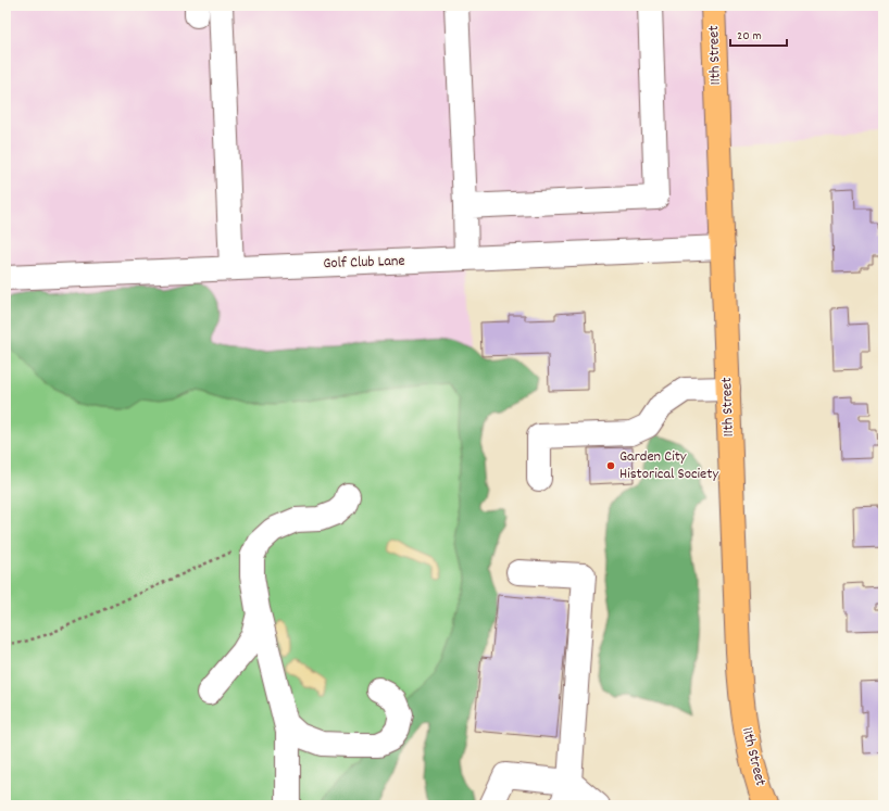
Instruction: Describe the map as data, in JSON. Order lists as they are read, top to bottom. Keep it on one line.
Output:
{"streets":{"main road":["11th Street"],"street":["Golf Club Lane"]},"crossings":[["11th Street","Golf Club Lane"]],"places":["Garden City Historical Society"],"scale_bar":"20 m"}
